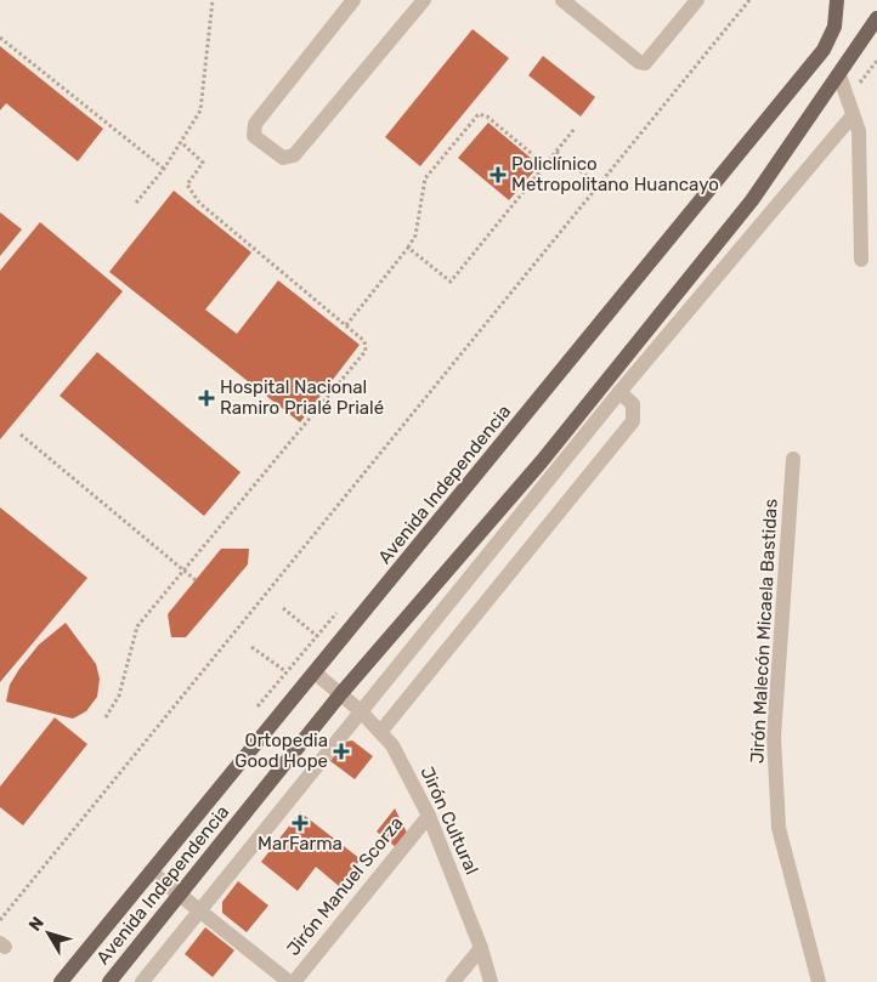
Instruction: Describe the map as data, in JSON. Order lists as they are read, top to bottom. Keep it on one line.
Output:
{"streets":{"main road":["Avenida Independencia"],"street":["Jirón Malecón Micaela Bastidas","Jirón Cultural","Jirón Manuel Scorza"]},"crossings":[["Avenida Independencia","Jirón Cultural"],["Jirón Cultural","Jirón Manuel Scorza"]],"places":{"health":["Policlínico Metropolitano Huancayo","Hospital Nacional Ramiro Prialé Prialé","Ortopedia Good Hope","MarFarma"]},"north":"top left"}
